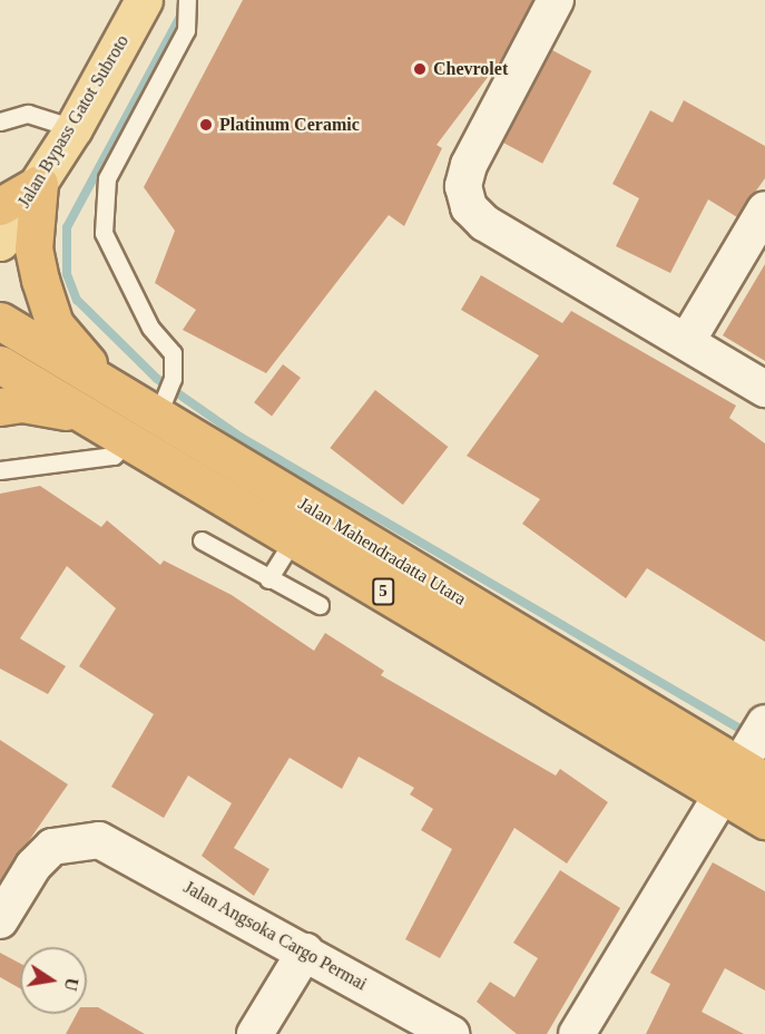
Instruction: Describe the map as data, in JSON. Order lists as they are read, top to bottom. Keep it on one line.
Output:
{"streets":{"highway":["Jalan Mahendradatta Utara","5"],"main road":["Jalan Bypass Gatot Subroto"],"street":["Jalan Angsoka Cargo Permai"]},"places":["Chevrolet","Platinum Ceramic"],"north":"right"}
